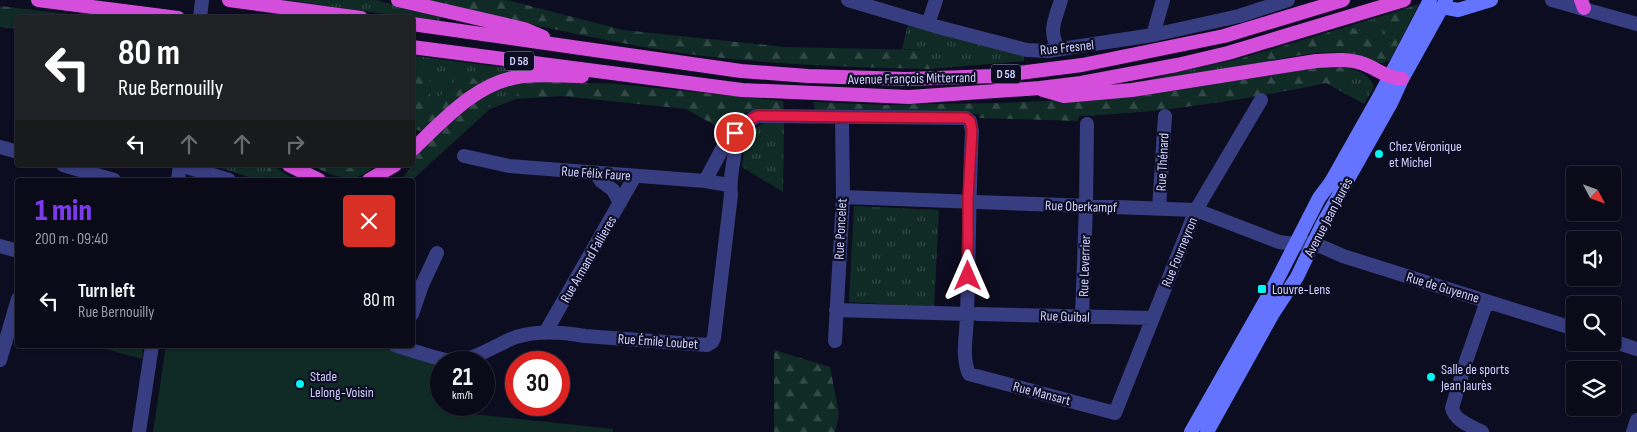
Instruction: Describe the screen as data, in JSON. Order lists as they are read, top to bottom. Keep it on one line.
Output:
{"streets":{"highway":["D 58","Avenue François Mitterrand"],"main road":["Avenue Jean Jaurès"],"street":["Rue Fresnel","Rue Thénard","Rue Félix Faure","Rue Oberkampf","Rue Poncelet","Rue Fourneyron","Rue Armand Fallieres","Rue Leverrier","Rue de Guyenne","Rue Guibal","Rue Émile Loubet","Rue Mansart"]},"crossings":[["Rue Thénard","Rue Oberkampf"],["Rue Félix Faure","Rue Armand Fallieres"],["Rue Félix Faure","Rue Émile Loubet"],["Rue Oberkampf","Avenue Jean Jaurès"],["Rue Oberkampf","Rue Poncelet"],["Rue Oberkampf","Rue Fourneyron"],["Rue Oberkampf","Rue Leverrier"],["Rue Oberkampf","Rue de Guyenne"],["Avenue Jean Jaurès","Rue de Guyenne"],["Rue Poncelet","Rue Guibal"],["Rue Fourneyron","Rue Guibal"],["Rue Fourneyron","Rue Mansart"],["Rue Armand Fallieres","Rue Émile Loubet"],["Rue Leverrier","Rue Guibal"],["Rue Guibal","Rue Mansart"]],"places":{"other":["Chez Véronique et Michel","Salle de sports Jean Jaurès","Stade Lelong-Voisin"],"transit":["Louvre-Lens"]},"north":"bottom right","page":{"turn":["80 m","Rue Bernouilly"],"heading":["1 min","200 m · 09:40"],"list":[{"name":"Turn left","note":"Rue Bernouilly","value":"80 m"}],"speed":"21 km/h","limit":"30"}}
